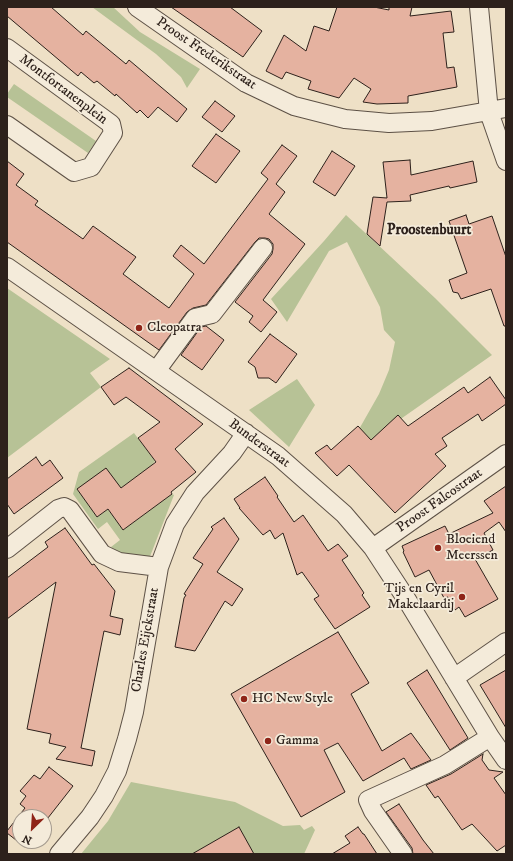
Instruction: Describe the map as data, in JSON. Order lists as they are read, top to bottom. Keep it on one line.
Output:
{"streets":{"street":["Proost Frederikstraat","Montfortanenplein","Bunderstraat","Proost Falcostraat","Charles Eijckstraat"]},"crossings":[["Bunderstraat","Proost Falcostraat"],["Bunderstraat","Charles Eijckstraat"]],"districts":["Proostenbuurt"],"places":["Cleopatra","Bloeiend Meerssen","Tijs en Cyril Makelaardij","HC New Style","Gamma"],"north":"bottom left"}
